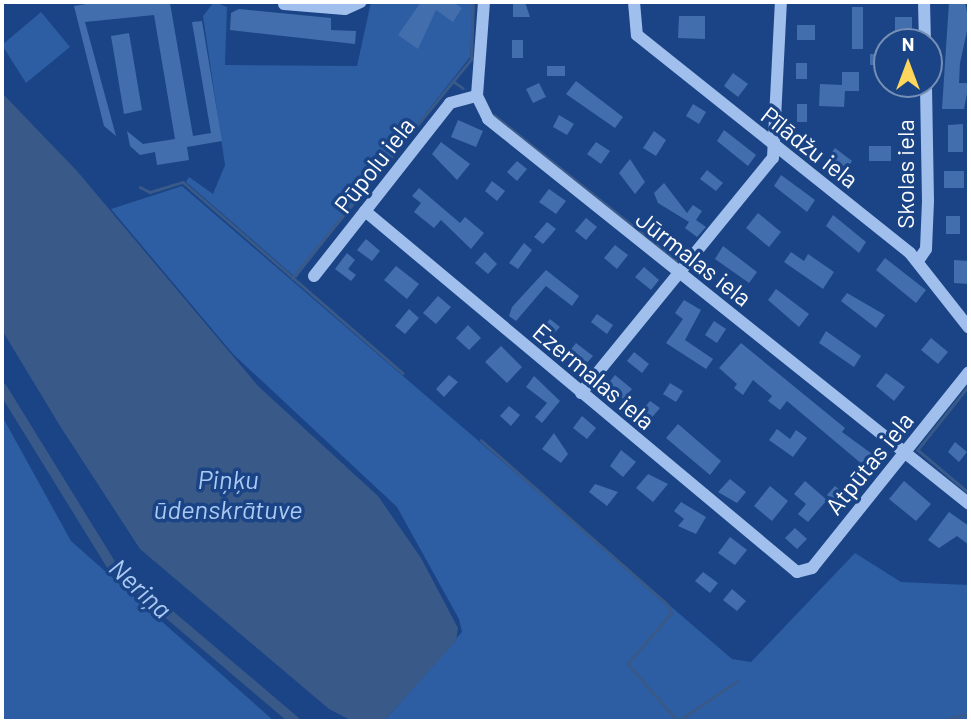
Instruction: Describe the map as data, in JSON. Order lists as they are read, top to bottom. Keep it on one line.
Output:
{"streets":{"street":["Pīlādžu iela","Pūpolu iela","Skolas iela","Jūrmalas iela","Ezermalas iela","Atpūtas iela"]},"crossings":[["Pīlādžu iela","Skolas iela"],["Pūpolu iela","Jūrmalas iela"],["Pūpolu iela","Ezermalas iela"],["Jūrmalas iela","Atpūtas iela"],["Ezermalas iela","Atpūtas iela"]],"water":["Piņķu ūdenskrātuve","Neriņa"],"north":"top"}
